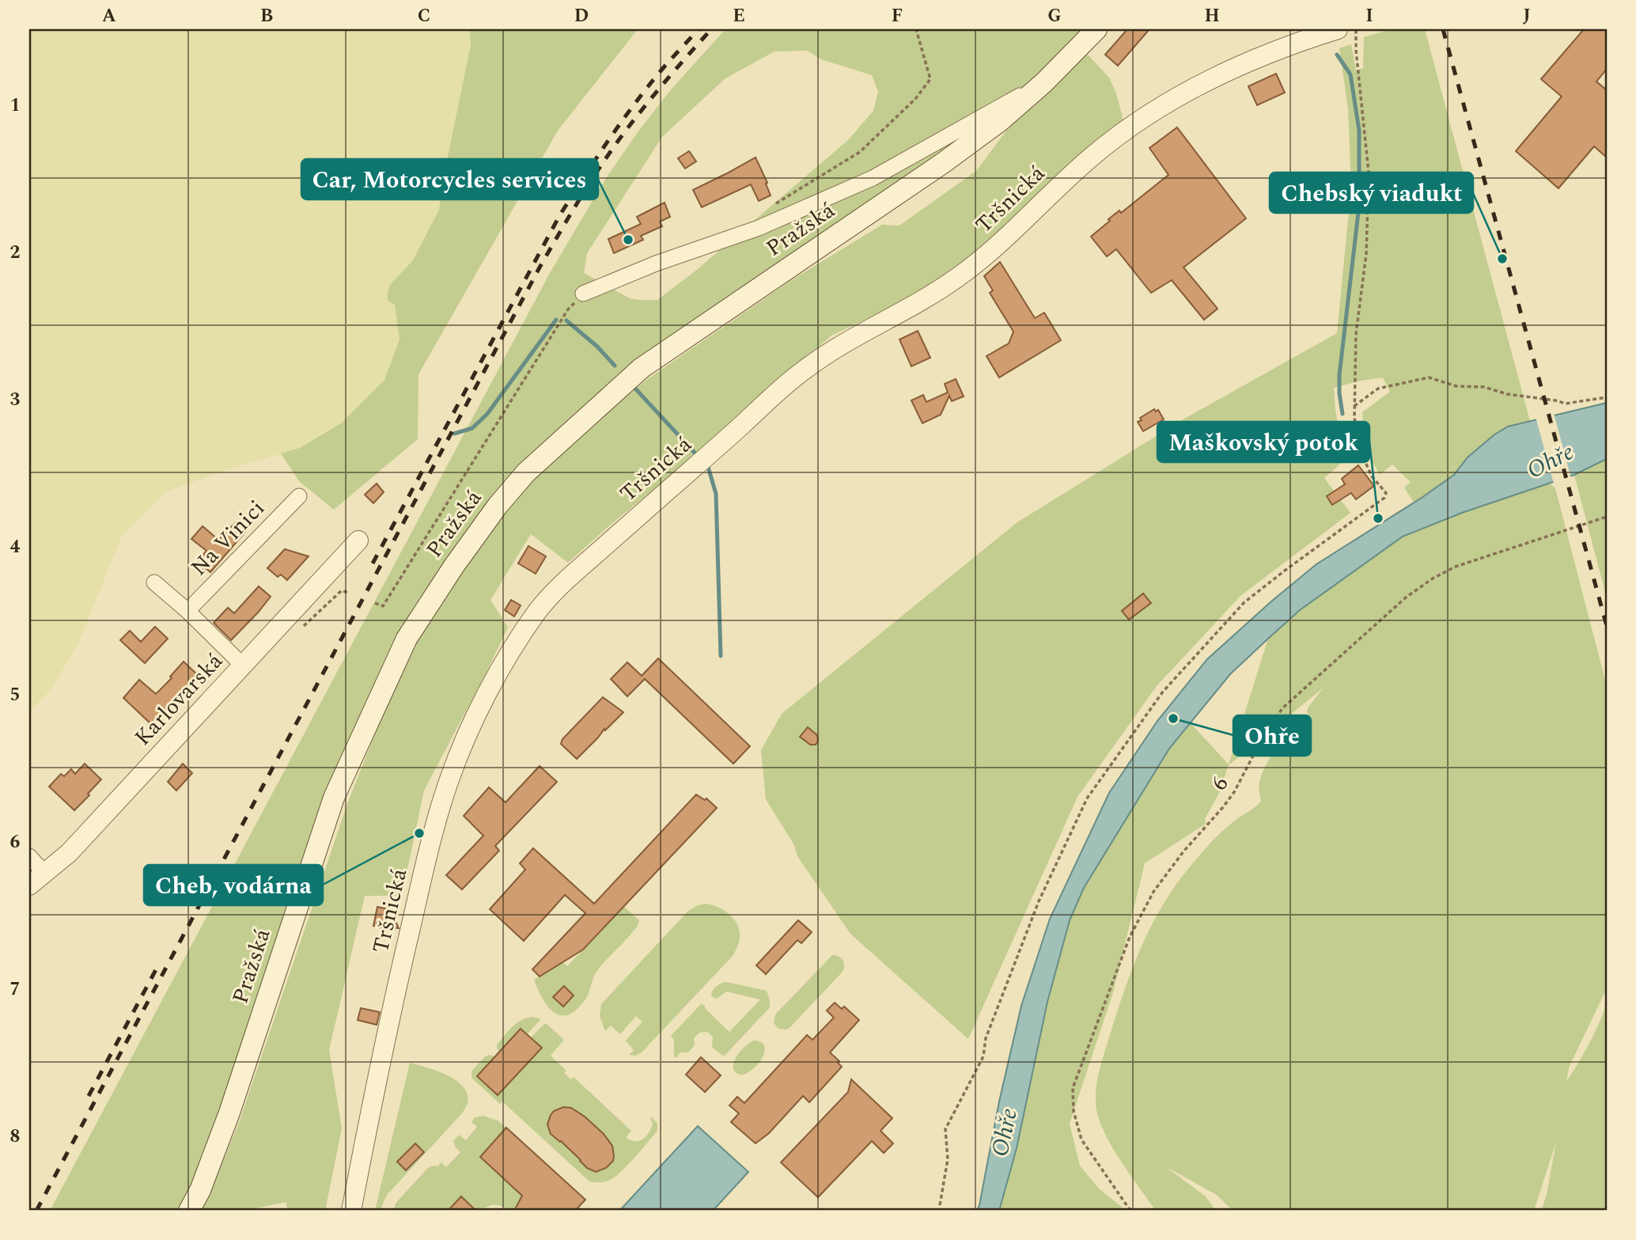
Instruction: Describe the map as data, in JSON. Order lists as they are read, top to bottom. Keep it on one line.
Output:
{"streets":{"main road":["Pražská"],"street":["Tršnická","Na Vinici","Karlovarská"],"path":["6"]},"water":["Ohře"],"places":["Car, Motorcycles services","Chebský viadukt","Maškovský potok","Ohře","Cheb, vodárna"],"grid":{"columns":["A","B","C","D","E","F","G","H","I","J"],"rows":["1","2","3","4","5","6","7","8"]}}
